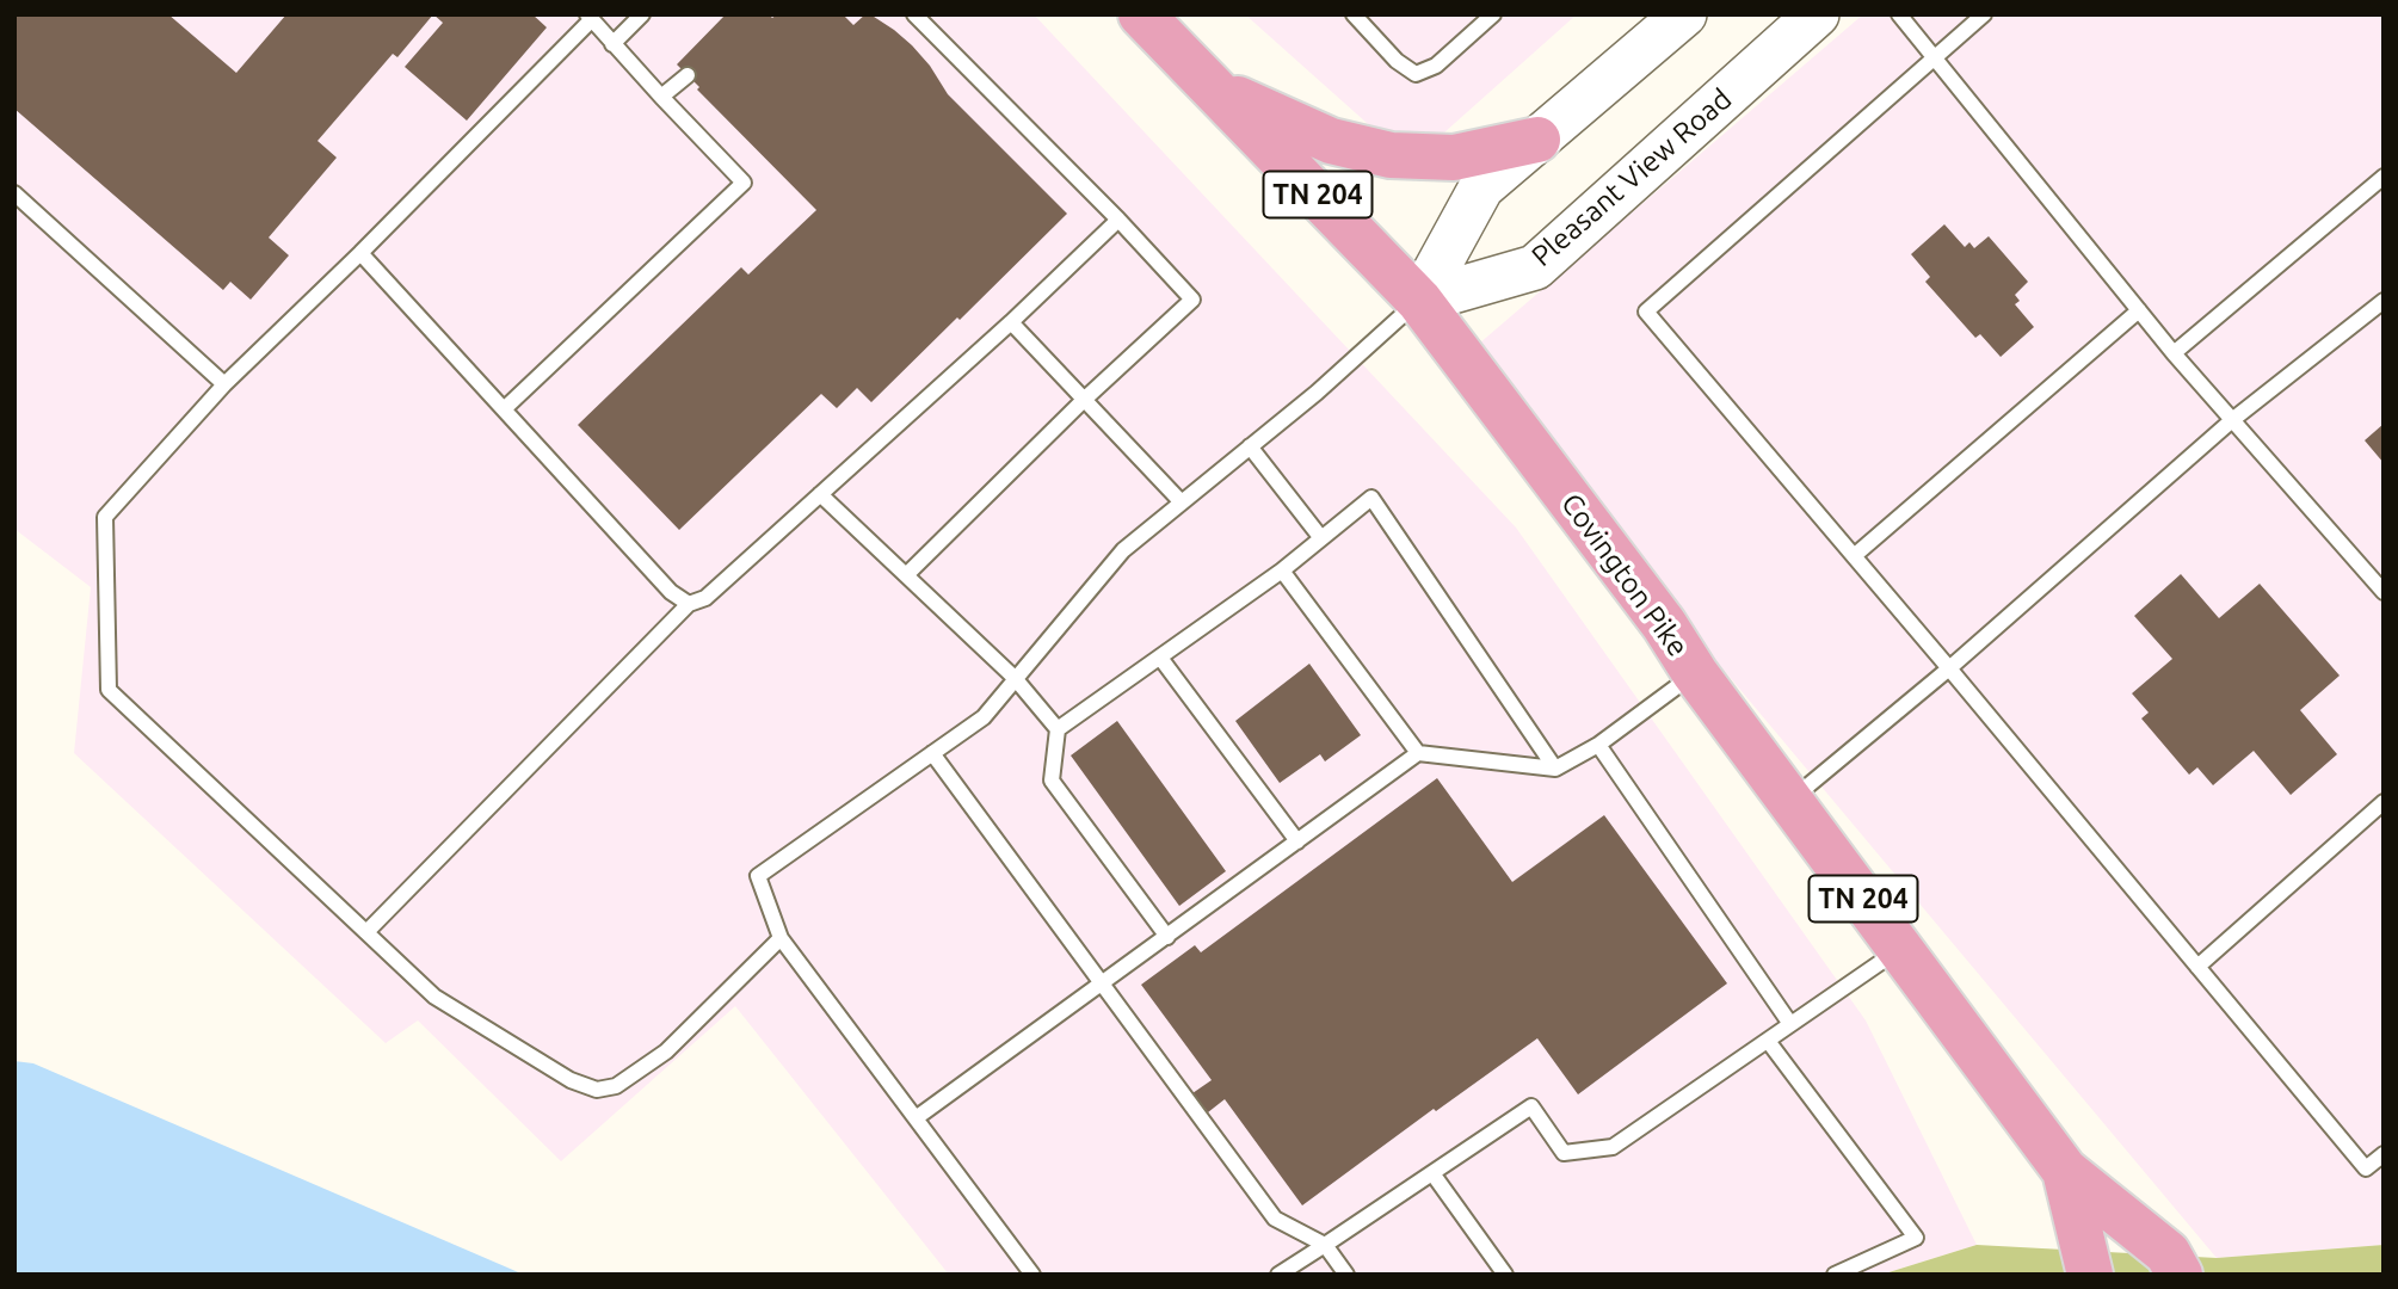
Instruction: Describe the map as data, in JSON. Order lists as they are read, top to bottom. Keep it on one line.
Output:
{"streets":{"main road":["Pleasant View Road","TN 204","Covington Pike"]},"crossings":[["Pleasant View Road","Covington Pike"]]}
